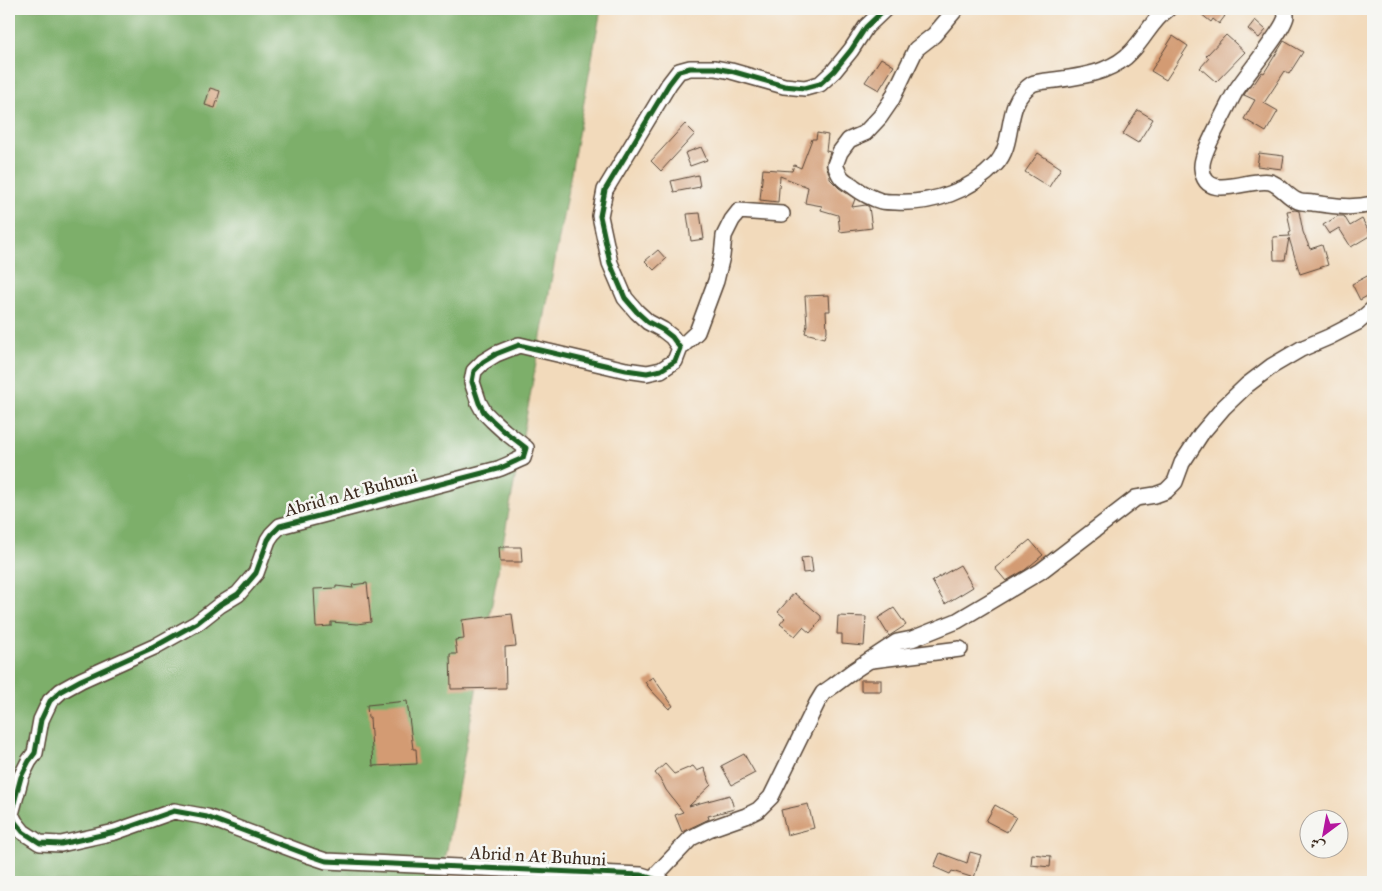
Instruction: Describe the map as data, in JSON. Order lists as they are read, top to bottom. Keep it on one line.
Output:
{"streets":{"street":["Abrid n At Buhuni"]},"north":"bottom left"}
